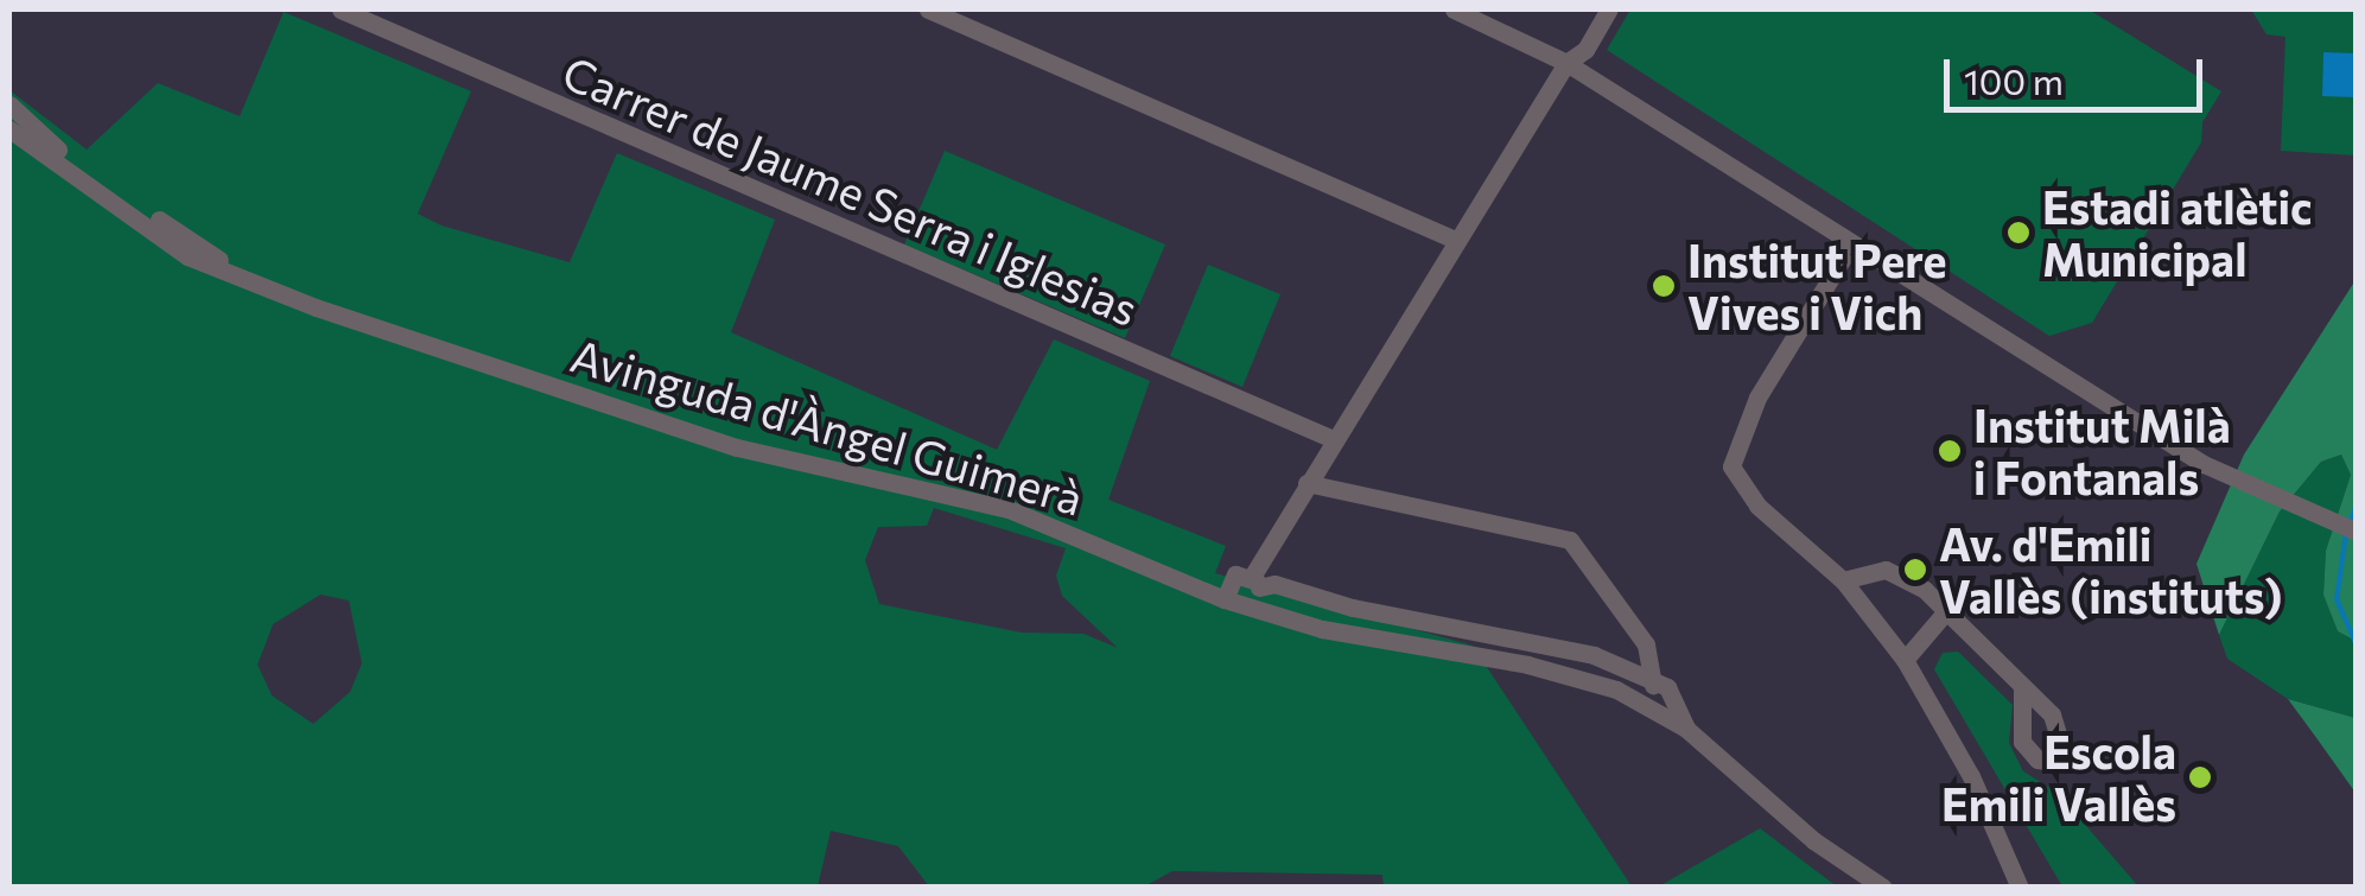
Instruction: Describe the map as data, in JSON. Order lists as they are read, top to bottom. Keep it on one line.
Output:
{"streets":{"street":["Carrer de Jaume Serra i Iglesias","Avinguda d'Àngel Guimerà"]},"places":["Estadi atlètic Municipal","Institut Pere Vives i Vich","Institut Milà i Fontanals","Av. d'Emili Vallès (instituts)","Escola Emili Vallès"],"scale_bar":"100 m"}
